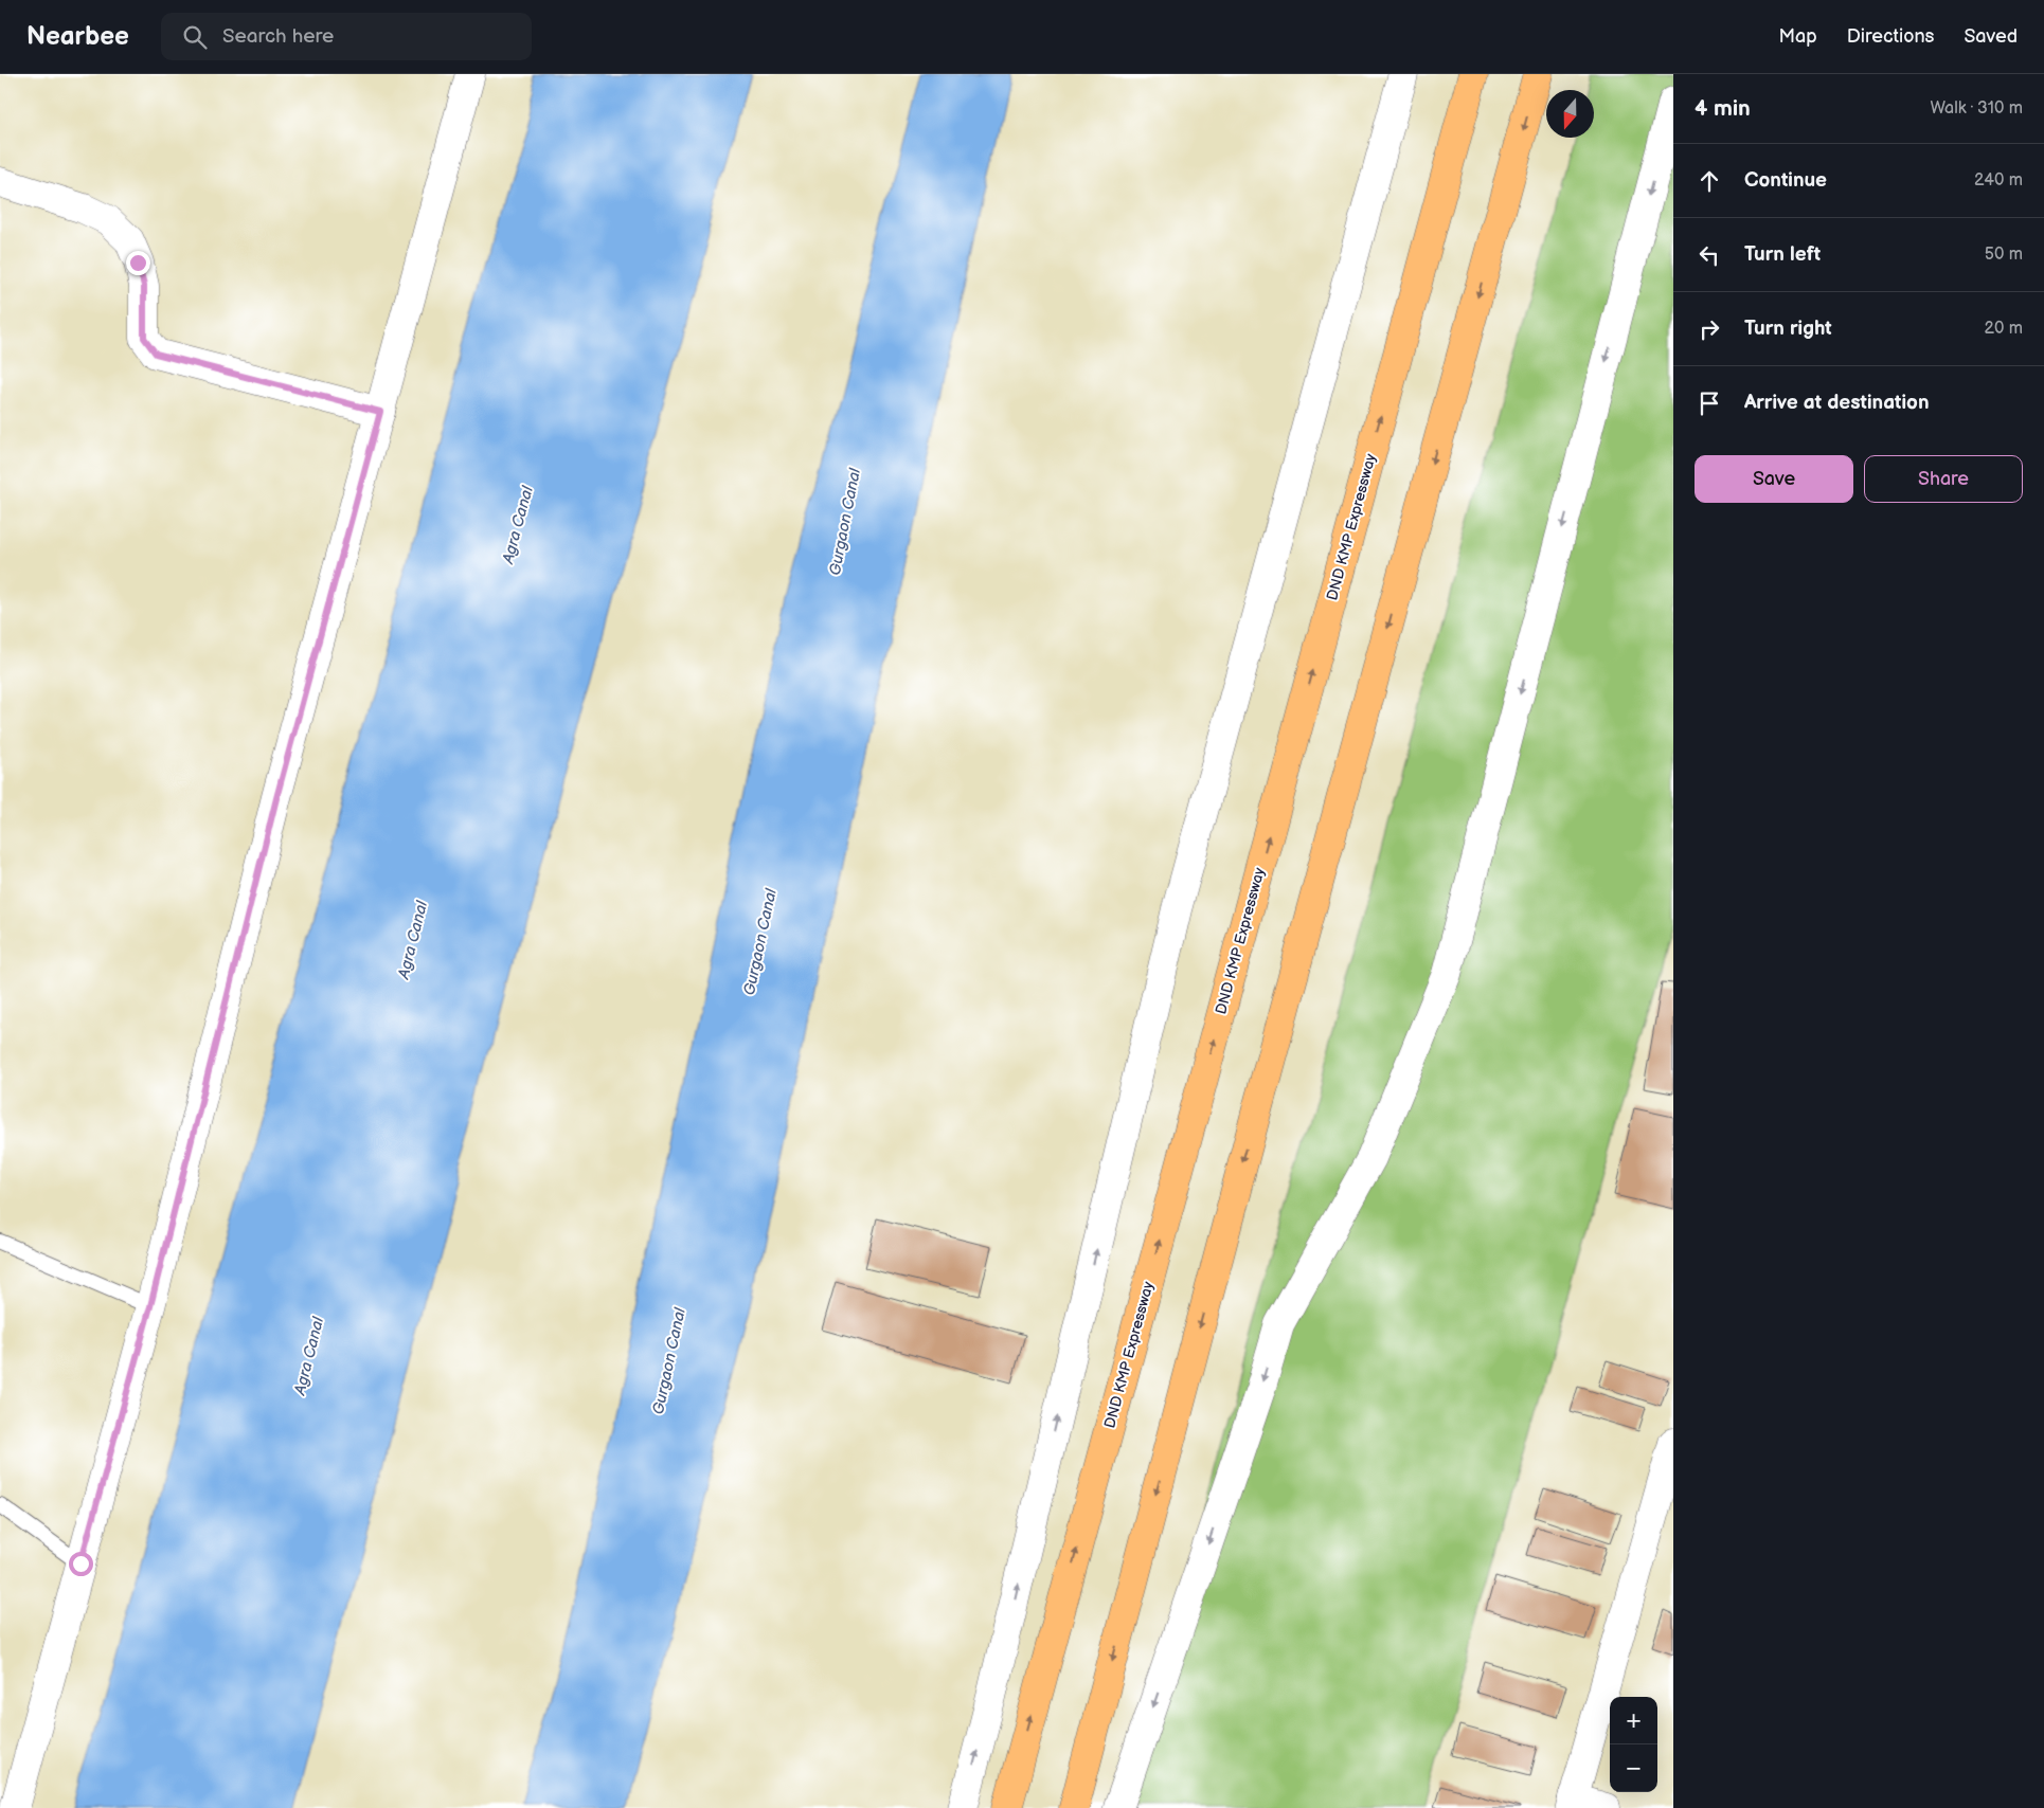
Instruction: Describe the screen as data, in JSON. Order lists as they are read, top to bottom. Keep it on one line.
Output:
{"streets":{"highway":["DND KMP Expressway"]},"water":["Gurgaon Canal","Agra Canal"],"north":"bottom","page":{"header":"Nearbee","search":"Search here","nav":["Map","Directions","Saved"],"heading":["4 min","Walk · 310 m"],"list":[["Continue","240 m"],["Turn left","50 m"],["Turn right","20 m"],"Arrive at destination"],"buttons":["Save","Share"],"map_buttons":["+","−"]}}
